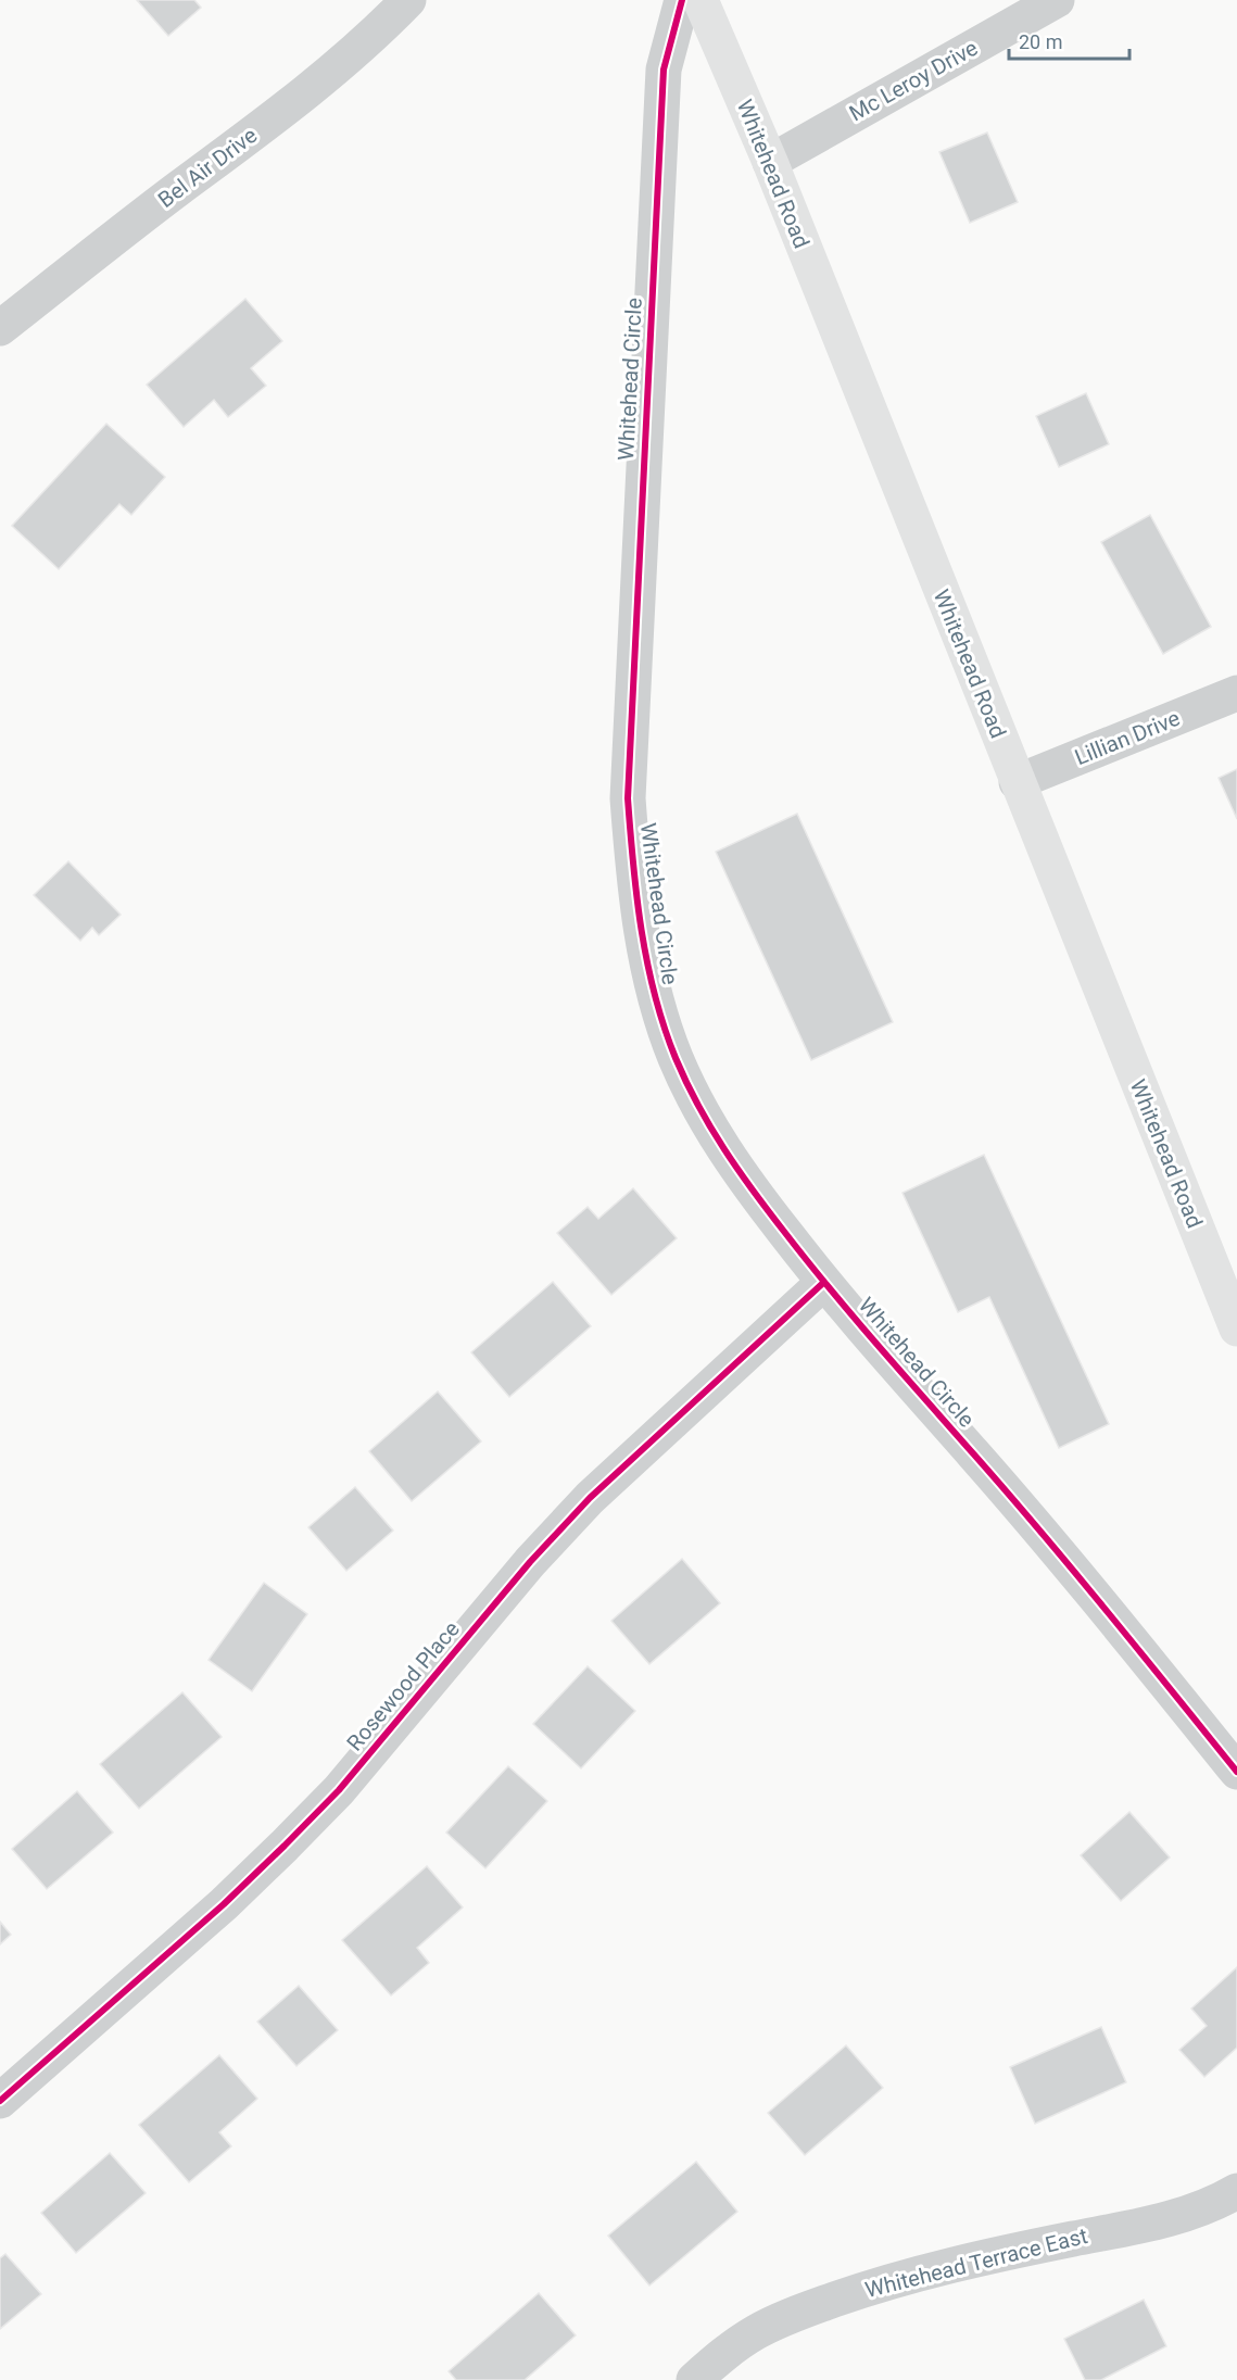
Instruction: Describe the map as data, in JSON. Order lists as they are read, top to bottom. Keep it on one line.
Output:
{"streets":{"main road":["Whitehead Road"],"street":["Mc Leroy Drive","Bel Air Drive","Whitehead Circle","Lillian Drive","Rosewood Place","Whitehead Terrace East"]},"crossings":[["Mc Leroy Drive","Whitehead Road"],["Whitehead Road","Lillian Drive"],["Whitehead Circle","Rosewood Place"]],"scale_bar":"20 m"}
